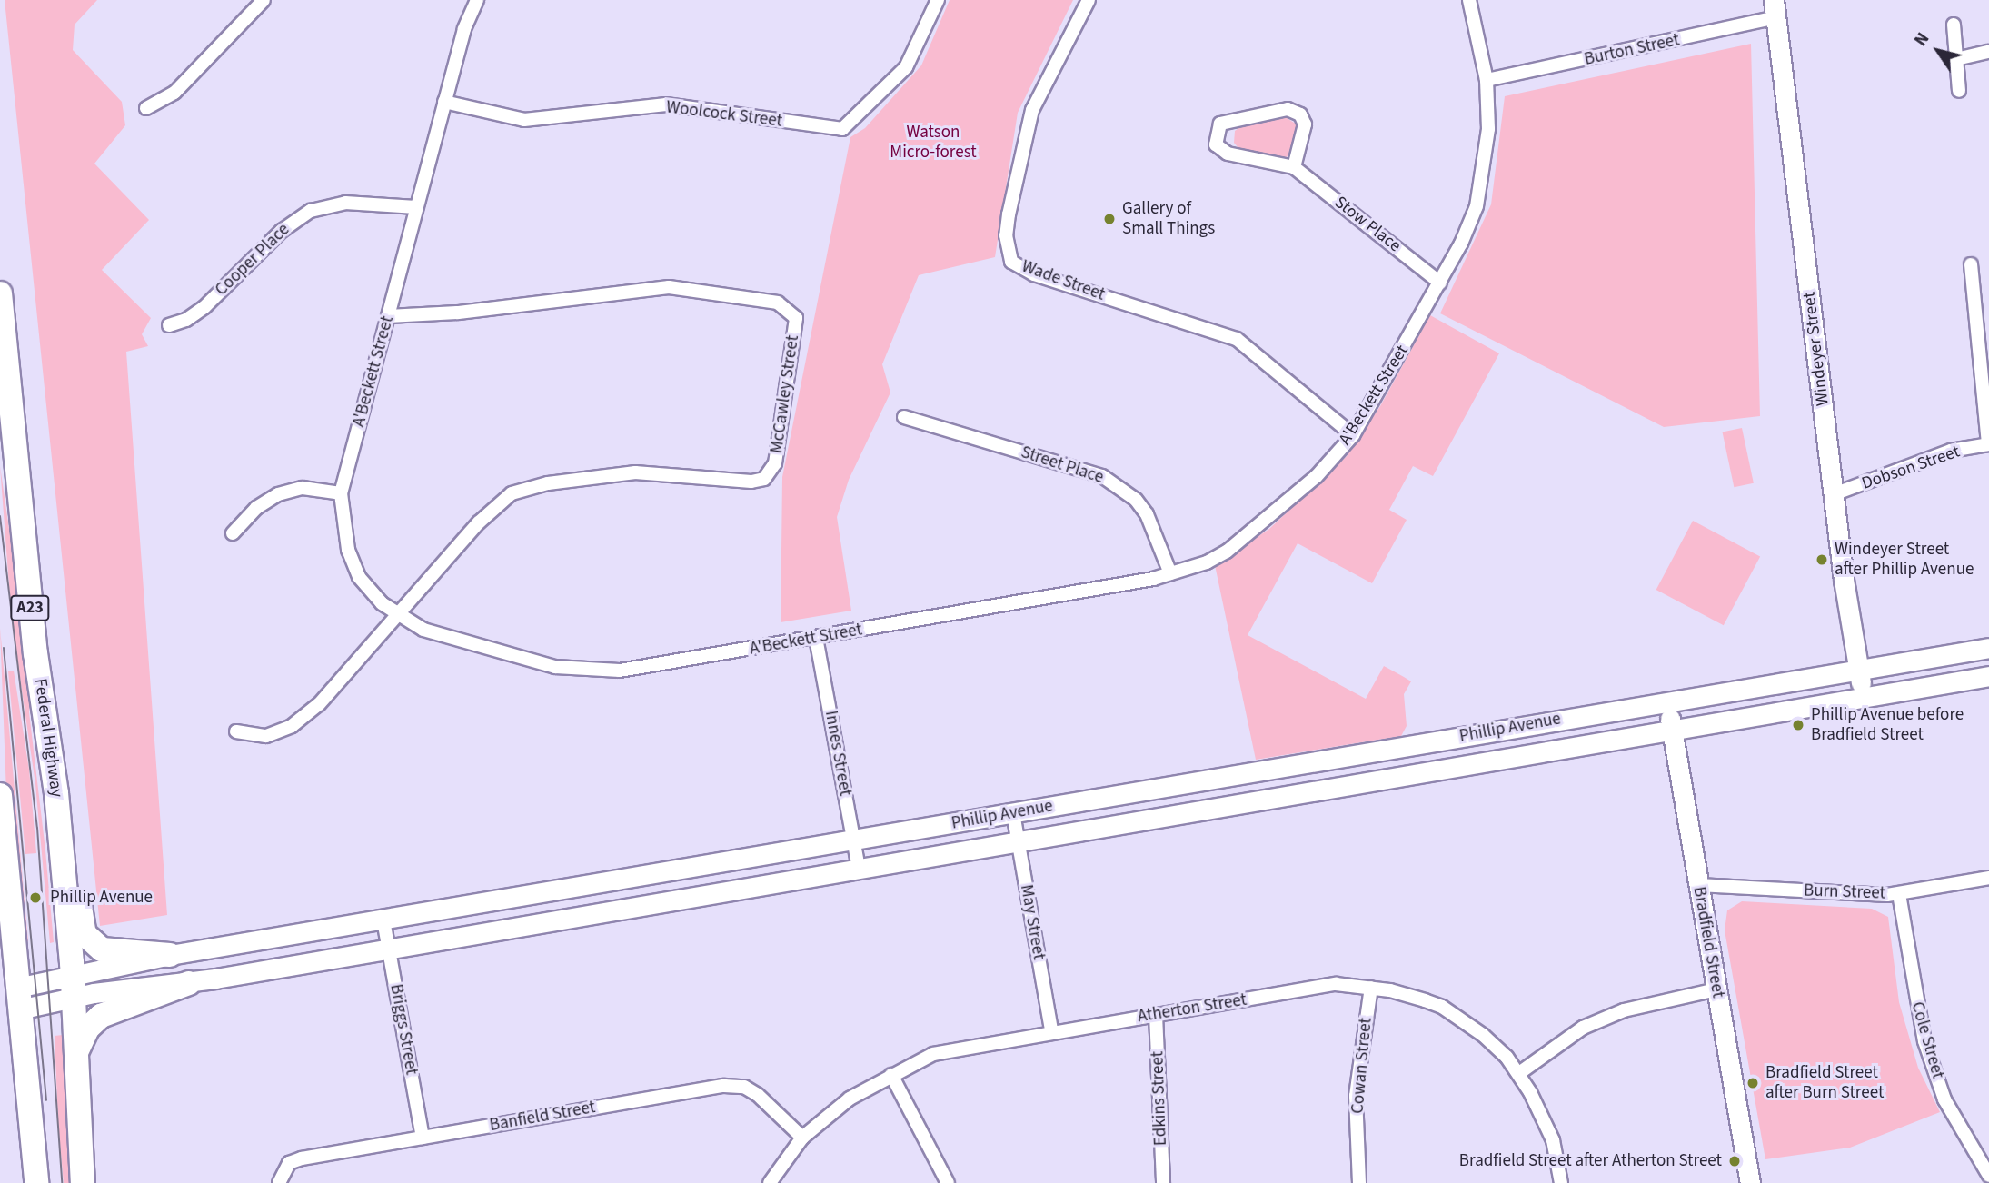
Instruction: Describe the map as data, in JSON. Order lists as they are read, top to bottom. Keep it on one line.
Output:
{"streets":{"highway":["A23","Federal Highway"],"main road":["Windeyer Street","Phillip Avenue","Bradfield Street"],"street":["Burton Street","Woolcock Street","Stow Place","Cooper Place","Wade Street","A'Beckett Street","McCawley Street","Street Place","Dobson Street","Innes Street","Burn Street","May Street","Atherton Street","Briggs Street","Cole Street","Cowan Street","Edkins Street","Banfield Street"]},"crossings":[["Burton Street","Windeyer Street"],["Burton Street","A'Beckett Street"],["Woolcock Street","A'Beckett Street"],["Stow Place","A'Beckett Street"],["Cooper Place","A'Beckett Street"],["Wade Street","A'Beckett Street"],["Windeyer Street","Dobson Street"],["Windeyer Street","Phillip Avenue"],["A'Beckett Street","McCawley Street"],["A'Beckett Street","Street Place"],["A'Beckett Street","Innes Street"],["Phillip Avenue","Federal Highway"],["Phillip Avenue","Innes Street"],["Phillip Avenue","May Street"],["Phillip Avenue","Bradfield Street"],["Phillip Avenue","Briggs Street"],["Burn Street","Bradfield Street"],["Burn Street","Cole Street"],["May Street","Atherton Street"],["Atherton Street","Cowan Street"],["Atherton Street","Edkins Street"],["Atherton Street","Banfield Street"],["Briggs Street","Banfield Street"]],"parks":["Watson Micro-forest"],"places":["Gallery of Small Things","Windeyer Street after Phillip Avenue","Phillip Avenue before Bradfield Street","Phillip Avenue","Bradfield Street after Burn Street","Bradfield Street after Atherton Street"],"north":"top left"}
